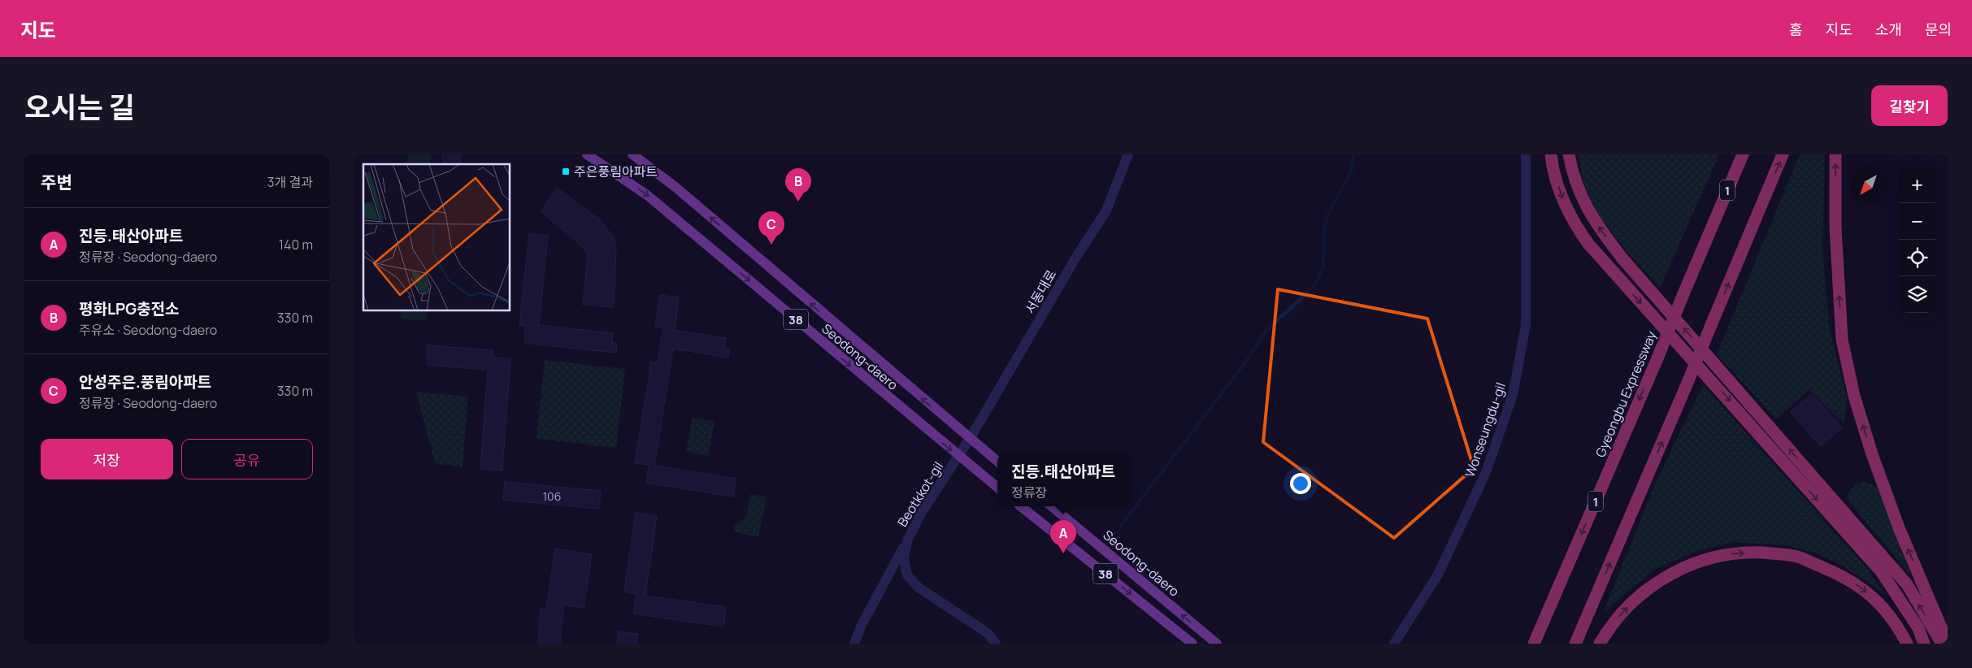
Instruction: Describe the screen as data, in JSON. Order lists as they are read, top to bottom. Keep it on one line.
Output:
{"streets":{"highway":["1","Gyeongbu Expressway"],"main road":["38","Seodong-daero"],"street":["서동대로","Wonseungdu-gil","Beotkkot-gil"]},"crossings":[["서동대로","Seodong-daero"],["서동대로","Beotkkot-gil"],["Seodong-daero","Beotkkot-gil"]],"places":{"transit":["주은풍림아파트"]},"house_numbers":["106"],"north":"bottom left","page":{"header":"지도","nav":["홈","지도","소개","문의"],"title":"오시는 길","buttons":["길찾기",["저장","공유"]],"heading":["주변","3개 결과"],"map_buttons":["+","−"],"pins":["B","C","A"],"list":[{"mark":"A","name":"진등.태산아파트","note":"정류장 · Seodong-daero","value":"140 m"},{"mark":"B","name":"평화LPG충전소","note":"주유소 · Seodong-daero","value":"330 m"},{"mark":"C","name":"안성주은.풍림아파트","note":"정류장 · Seodong-daero","value":"330 m"}],"popup":["진등.태산아파트","정류장"]}}
